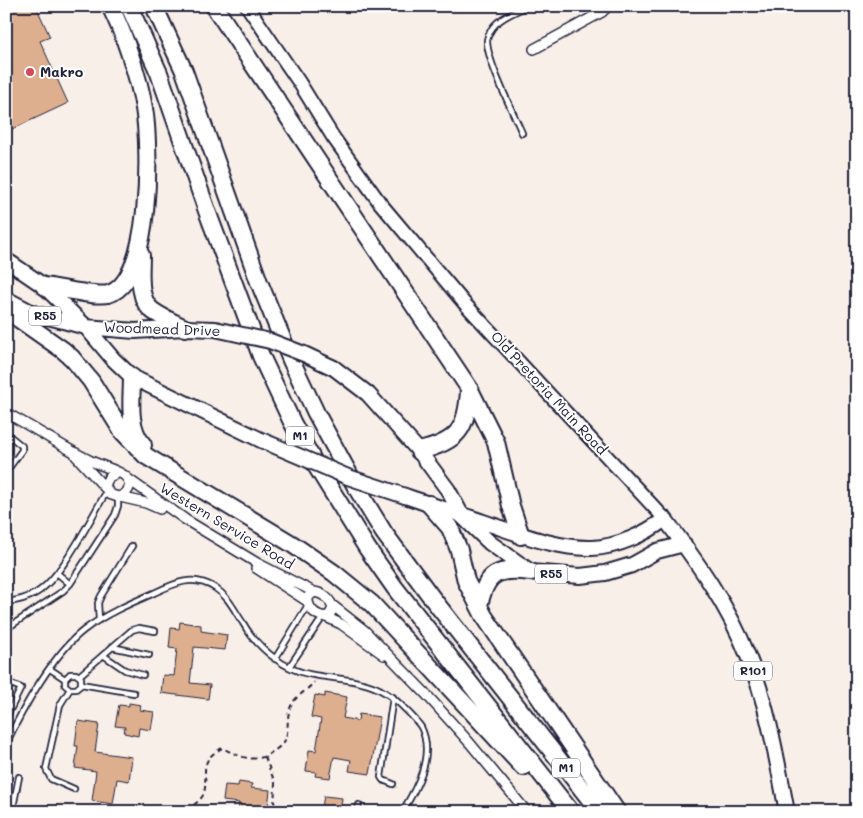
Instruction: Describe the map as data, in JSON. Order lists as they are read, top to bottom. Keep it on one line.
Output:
{"streets":{"highway":["M1"],"main road":["R55","Woodmead Drive","Old Pretoria Main Road","R101"],"street":["Western Service Road"]},"crossings":[["R55","Woodmead Drive"],["R55","Old Pretoria Main Road"],["Woodmead Drive","Old Pretoria Main Road"]],"places":["Makro"]}
